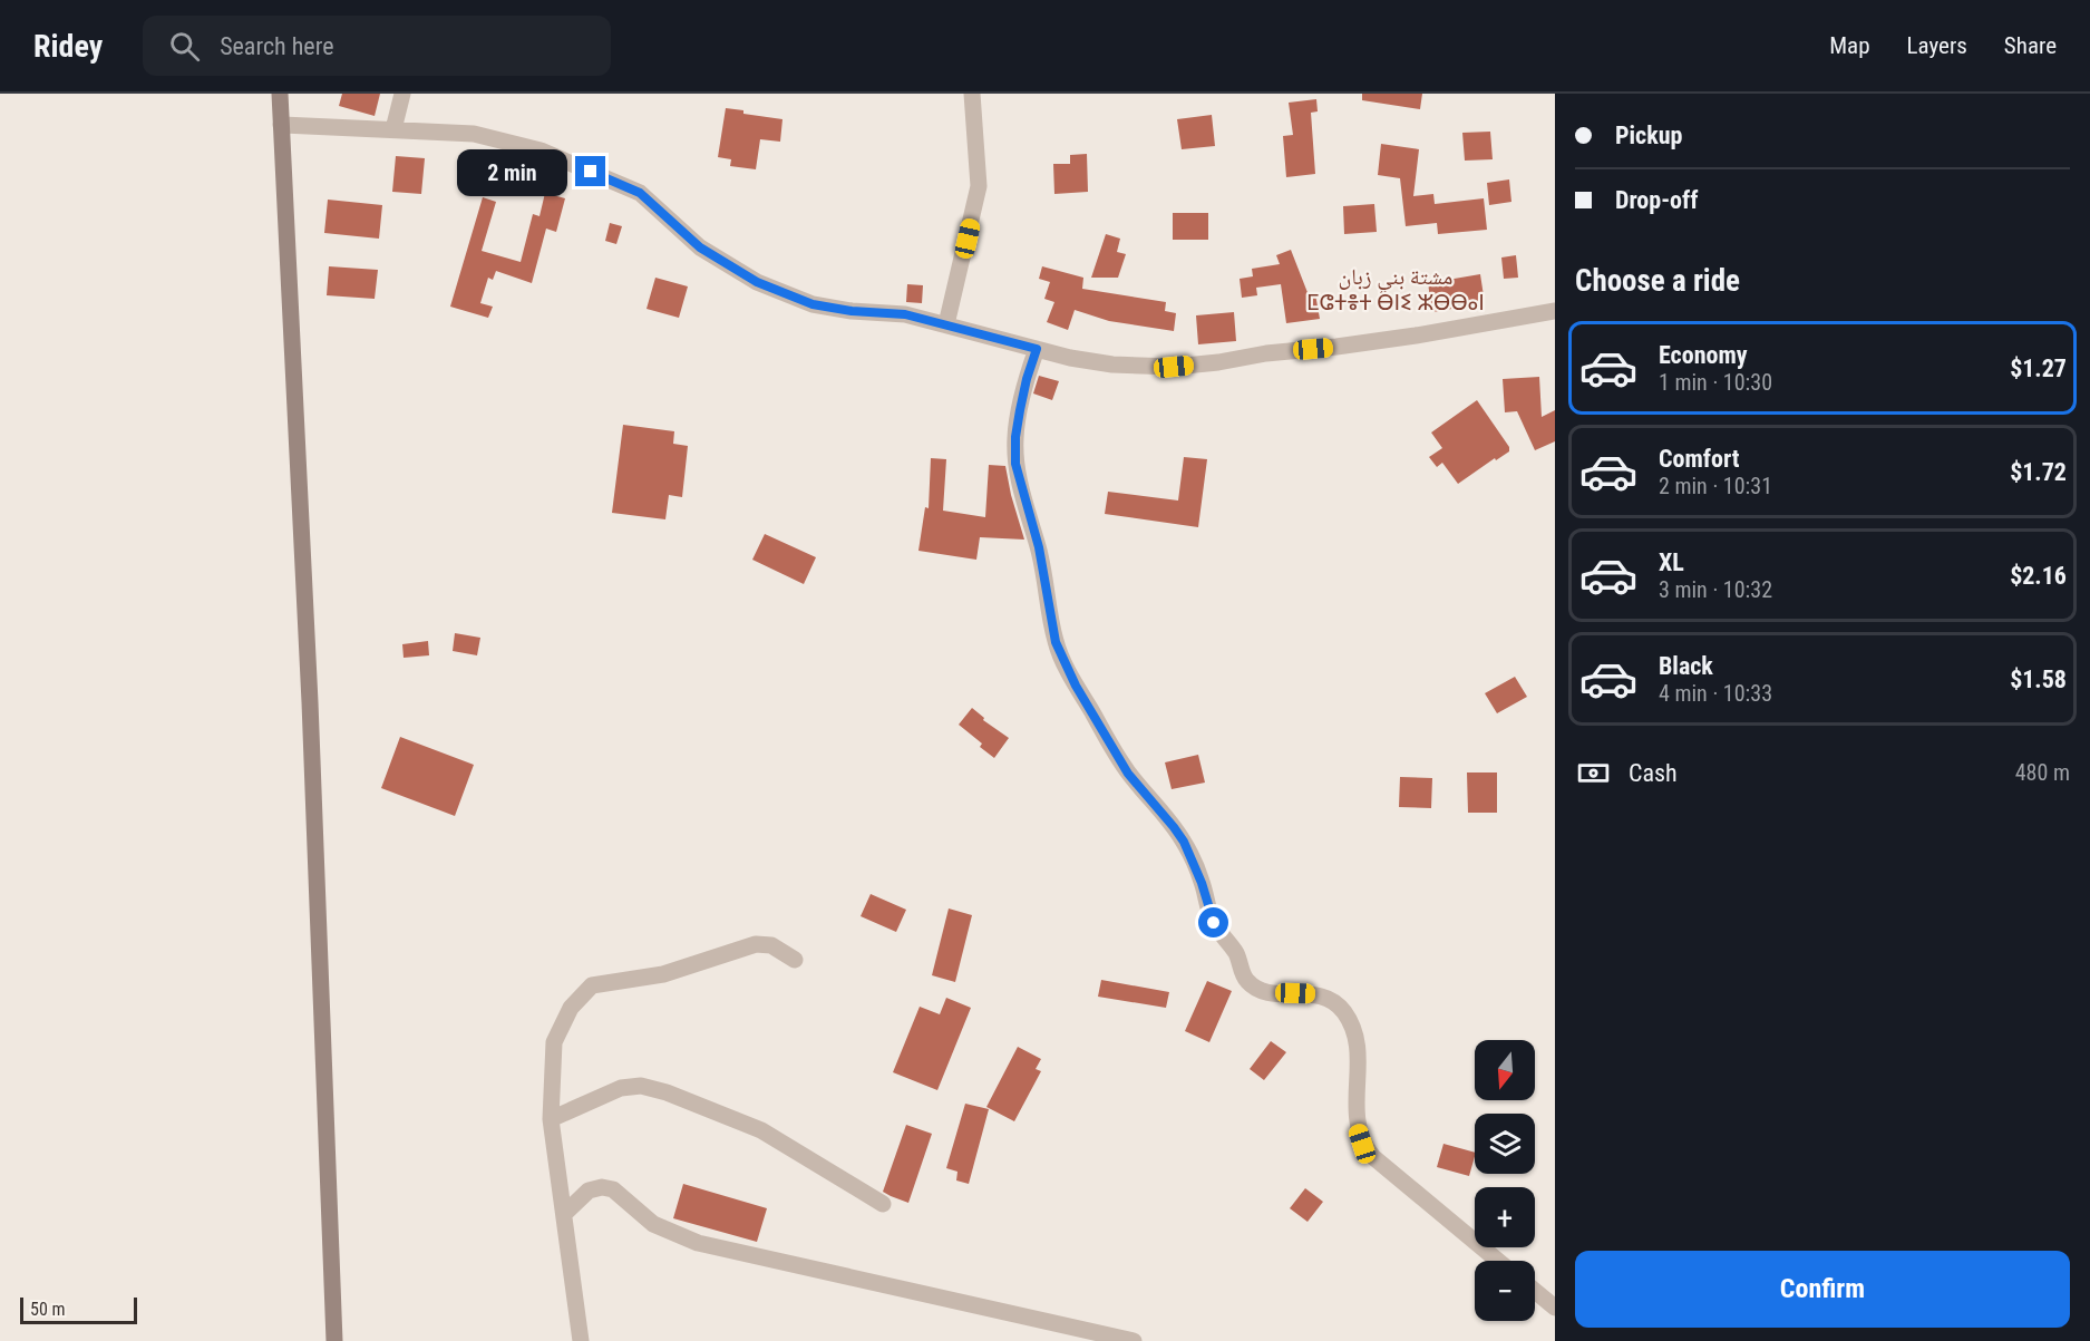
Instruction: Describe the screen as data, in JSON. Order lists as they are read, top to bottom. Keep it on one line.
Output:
{"districts":["مشتة بني زبان ⵎⵛⵜⴻⵜ ⴱⵏⵉ ⵣⴱⴱⴰⵏ"],"scale_bar":"50 m","north":"bottom","page":{"header":"Ridey","search":"Search here","nav":["Map","Layers","Share"],"banner":["Pickup","Drop-off"],"bubble":"2 min","heading":"Choose a ride","list":[{"name":"Economy","note":"1 min · 10:30","value":"$1.27"},{"name":"Comfort","note":"2 min · 10:31","value":"$1.72"},{"name":"XL","note":"3 min · 10:32","value":"$2.16"},{"name":"Black","note":"4 min · 10:33","value":"$1.58"}],"pay":["Cash","480 m"],"map_buttons":["+","−"],"buttons":"Confirm","scale":"50 m"}}
